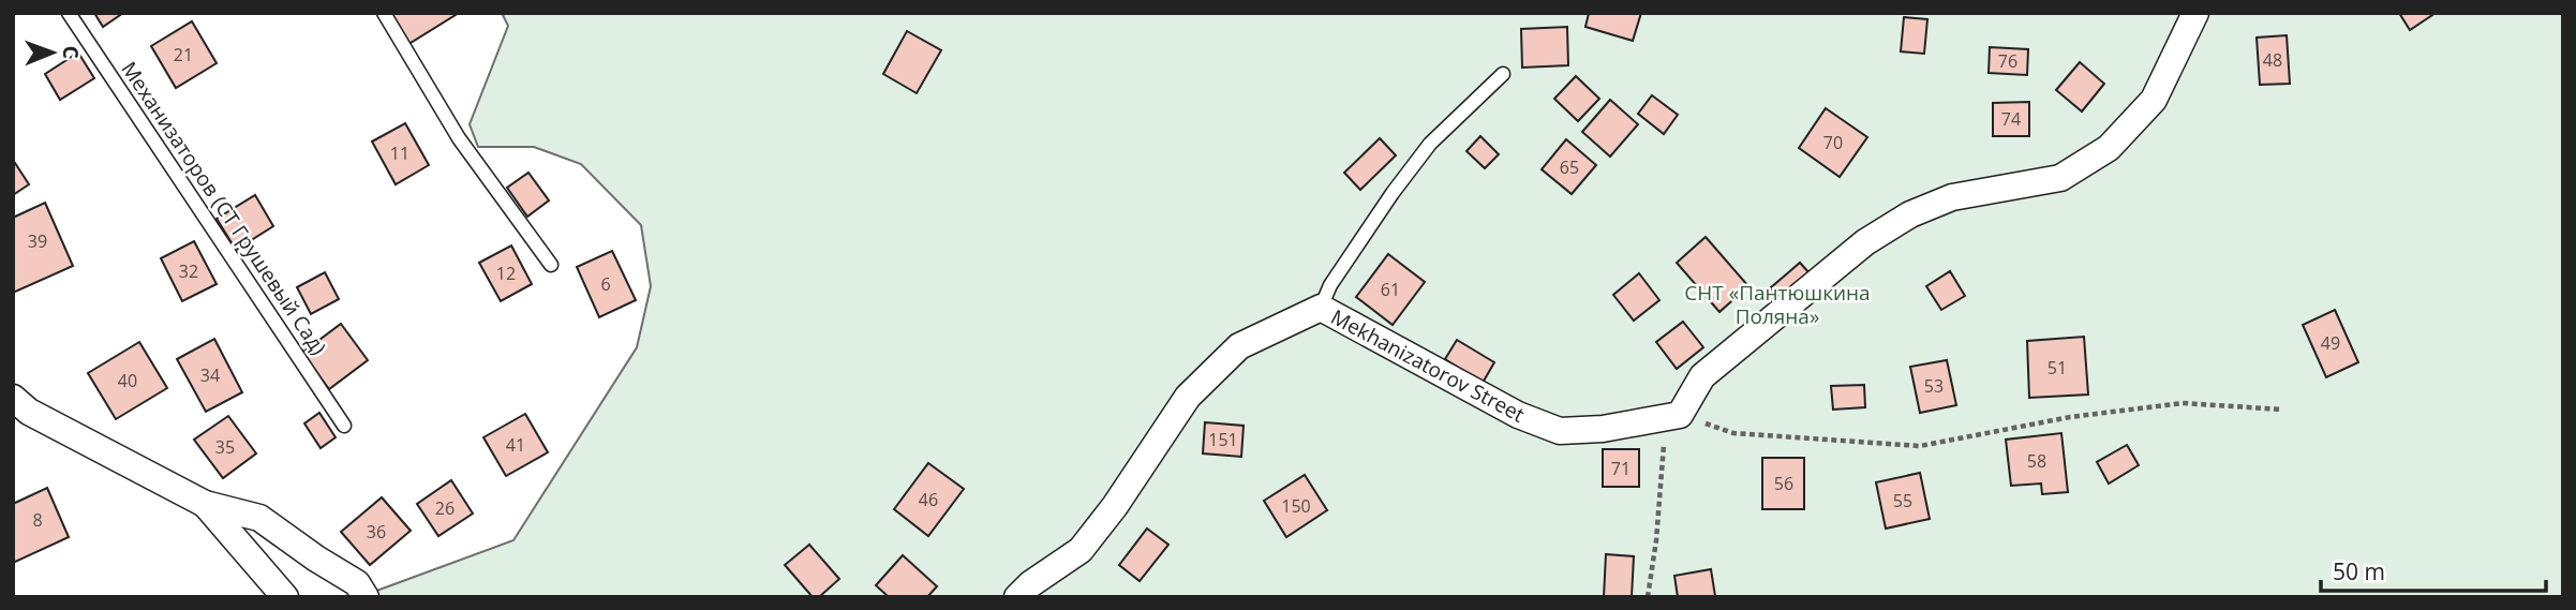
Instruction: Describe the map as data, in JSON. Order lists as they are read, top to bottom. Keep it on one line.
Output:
{"streets":{"street":["Mekhanizatorov Street"],"lane":["Механизаторов (СТ Грушевый Сад)"]},"parks":["СНТ «Пантюшкина Поляна»"],"house_numbers":["21","48","76","74","70","11","65","39","32","12","6","61","49","51","34","40","53","151","41","35","58","71","56","46","55","150","26","8","36"],"scale_bar":"50 m","north":"right"}
